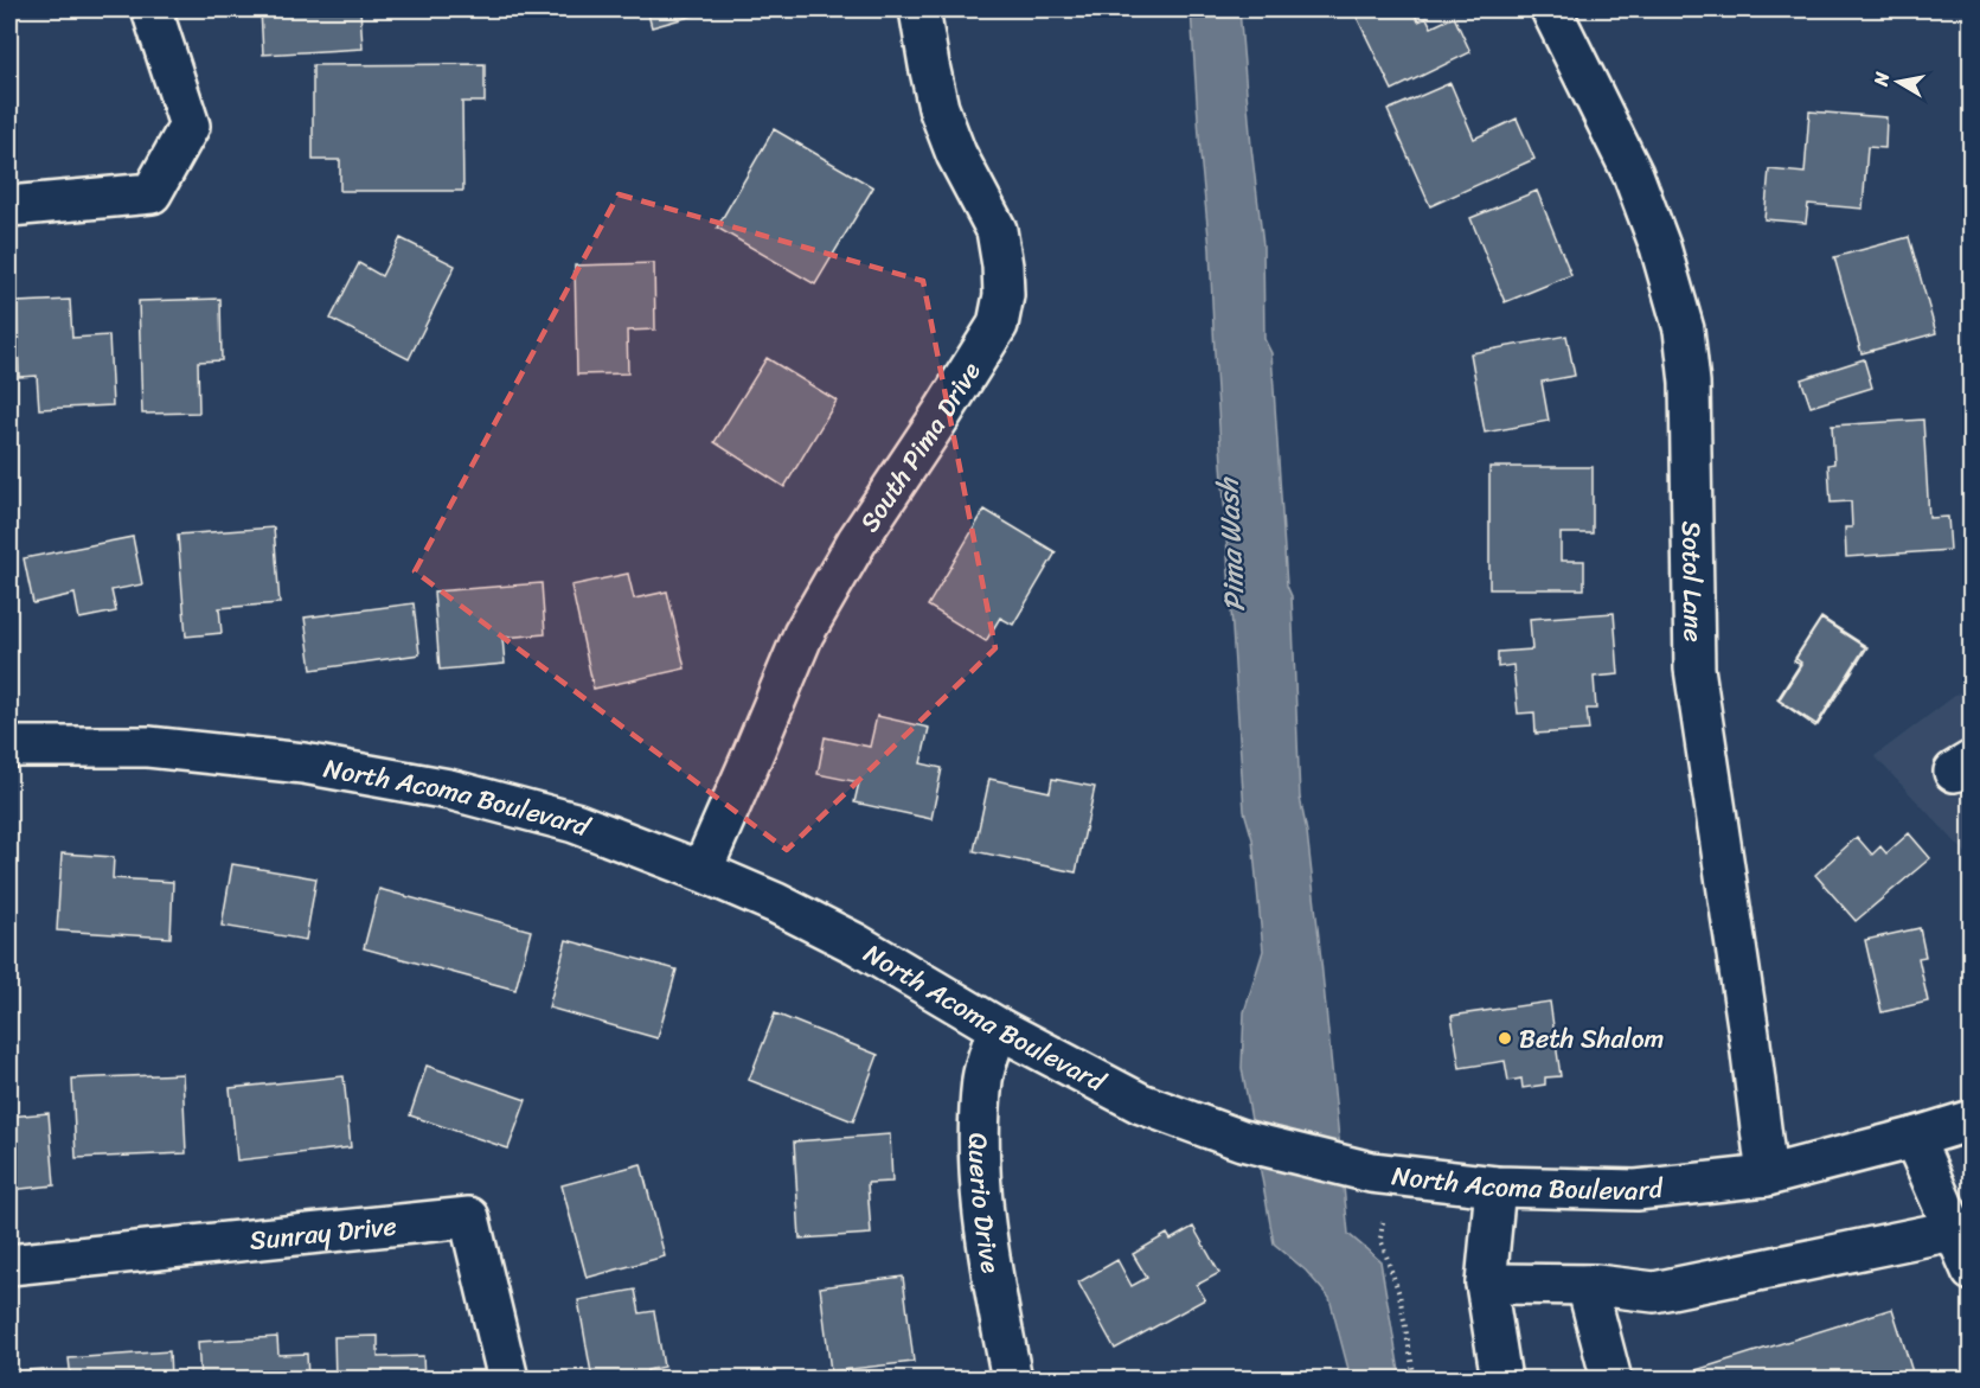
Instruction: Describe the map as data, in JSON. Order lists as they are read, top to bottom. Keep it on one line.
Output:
{"streets":{"street":["South Pima Drive","Sotol Lane","North Acoma Boulevard","Querio Drive","Sunray Drive"]},"crossings":[["South Pima Drive","North Acoma Boulevard"],["Sotol Lane","North Acoma Boulevard"],["North Acoma Boulevard","Querio Drive"]],"water":["Pima Wash"],"places":["Beth Shalom"],"north":"left"}
